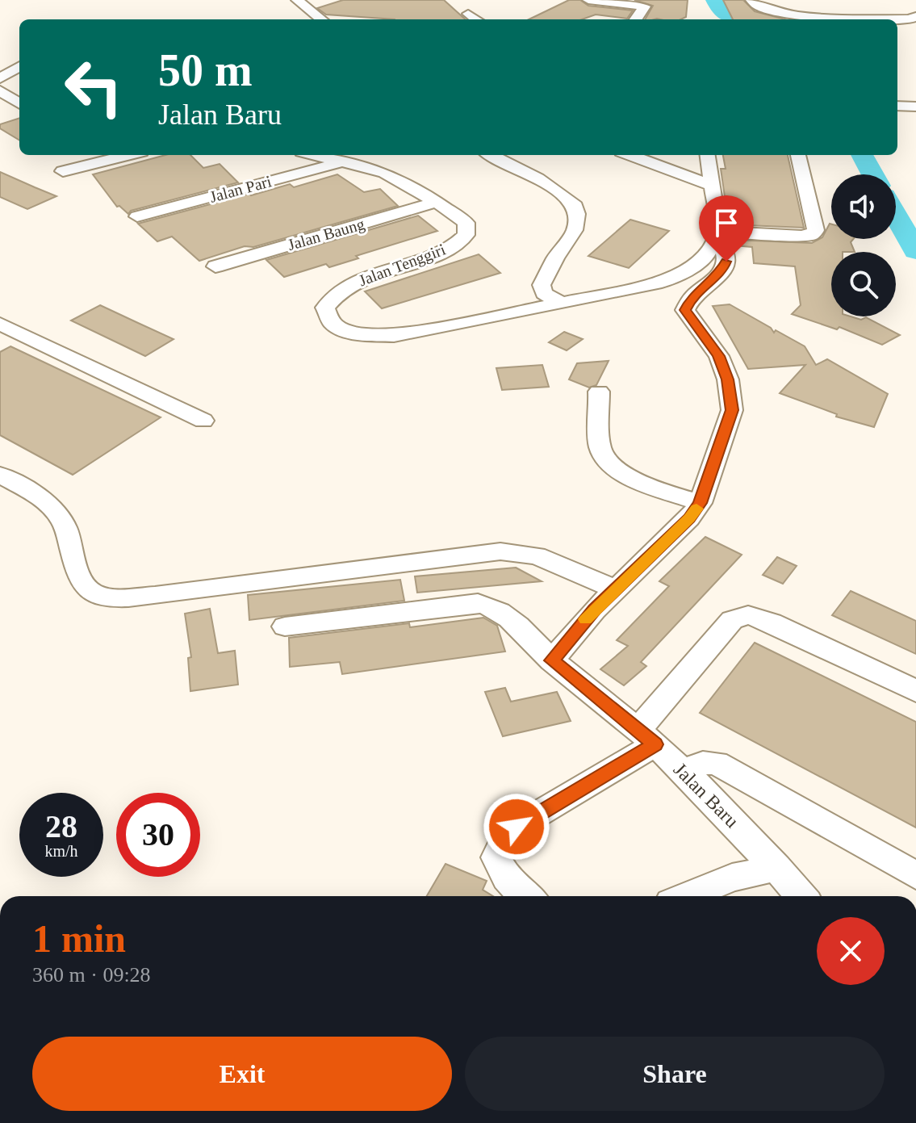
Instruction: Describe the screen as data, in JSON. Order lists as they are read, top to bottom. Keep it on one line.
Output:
{"streets":{"street":["Jalan Pari","Jalan Baung","Jalan Tenggiri","Jalan Baru"]},"crossings":[["Jalan Pari","Jalan Tenggiri"],["Jalan Baung","Jalan Tenggiri"]],"page":{"turn":["50 m","Jalan Baru"],"speed":"28 km/h","limit":"30","heading":["1 min","360 m · 09:28"],"buttons":["Exit","Share"]}}
